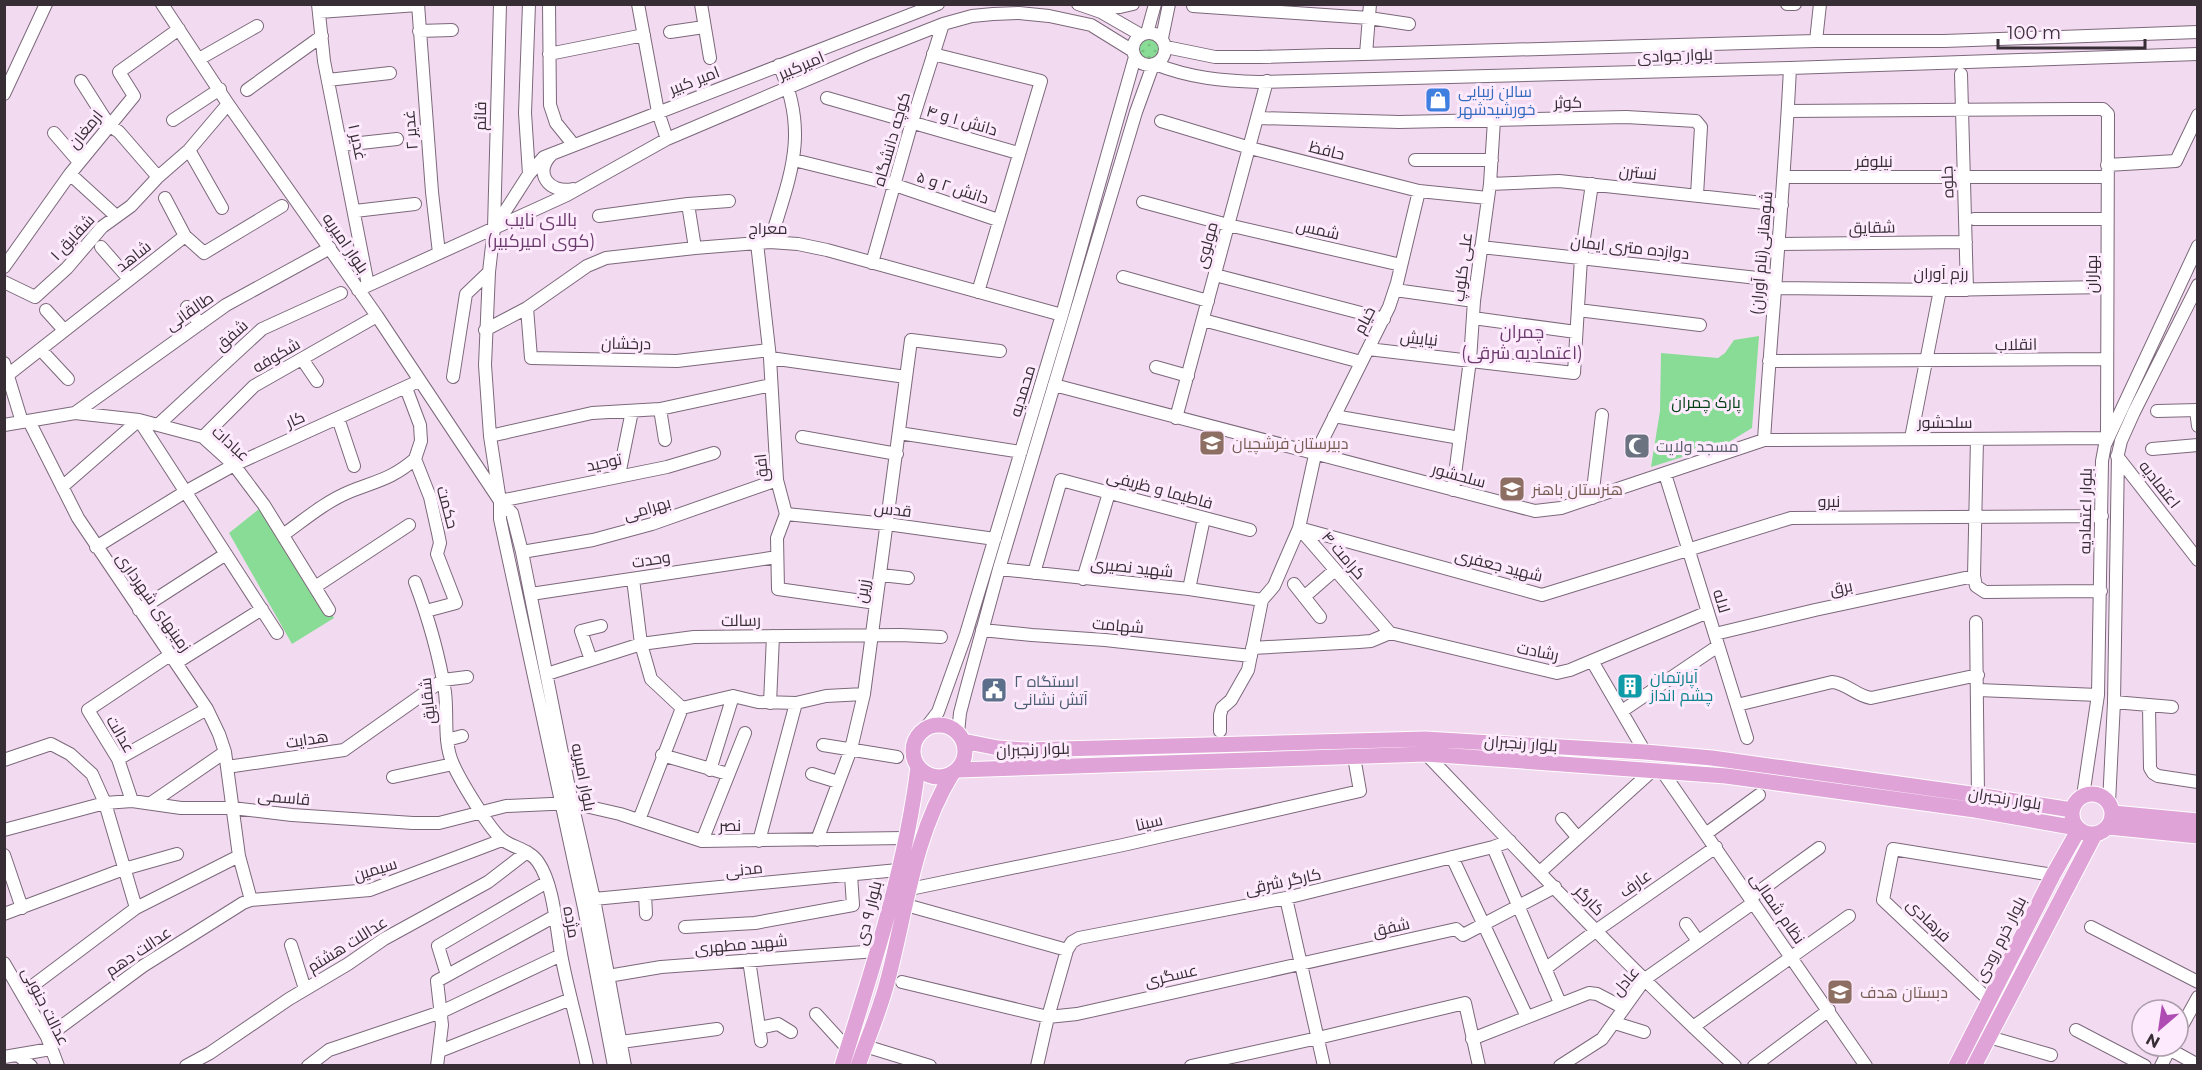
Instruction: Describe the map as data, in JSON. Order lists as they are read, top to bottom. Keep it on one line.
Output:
{"streets":{"main road":["بلوار رنجبران","بلوار ۹ دی","بلوار خرم رودی"],"street":["بلوار جوادی","امیرکبیر","امیر کبیر","کوثر","قائم","دانش ۱ و ۴","ارمغان","غدیر ۲","کوچه دانشگاه","غدیر ۱","حافظ","نیلوفر","نسترن","جلوه","دانش ۲ و ۵","شقایق","معراج","شمس","شقایق ۱","بلوار امیریه","مولوی","دوازده متری ایمان","شوهانی(نام آوران)","شاهد","علی کلوپ","رزم آوران","بهاران","طالقانی","خیام","شفق","نیایش","درخشان","انقلاب","شکوفه","محمدیه","کار","سلحشور","عبادات","توحید","افق","اعتمادیه","فاطیما و ظریفی","نیرو","حکمت","بهرامی","قدس","بلوار اعتمادیه","کرامت ۴","وحدت","شهید جعفری","شهید نصیری","برق","زرین","لاله","زمینهای شهرداری","رسالت","شهامت","رشادت","عدالت","هدایت","قاسمی","سینا","نصر","سیمین","مدنی","کارگر شرقی","عارف","کارگر","نظام شمالی","فرهادی","مژده","عداللت هشتم","شهید مطهری","عدالت دهم","عسگری","عادل","عدالت جنوبی"]},"crossings":[["بلوار جوادی","امیرکبیر"],["بلوار جوادی","مولوی"],["بلوار جوادی","شوهانی(نام آوران)"],["بلوار جوادی","محمدیه"],["امیرکبیر","امیر کبیر"],["امیرکبیر","قائم"],["امیرکبیر","غدیر ۲"],["امیرکبیر","کوچه دانشگاه"],["امیرکبیر","غدیر ۱"],["امیرکبیر","بلوار امیریه"],["امیرکبیر","محمدیه"],["امیر کبیر","قائم"],["کوثر","نسترن"],["کوثر","مولوی"],["کوثر","علی کلوپ"],["قائم","معراج"],["قائم","بلوار امیریه"],["قائم","توحید"],["دانش ۱ و ۴","کوچه دانشگاه"],["ارمغان","بلوار امیریه"],["کوچه دانشگاه","دانش ۲ و ۵"],["کوچه دانشگاه","معراج"],["غدیر ۱","بلوار امیریه"],["حافظ","مولوی"],["حافظ","علی کلوپ"],["حافظ","خیام"],["نیلوفر","جلوه"],["نیلوفر","شوهانی(نام آوران)"],["نیلوفر","بهاران"],["نسترن","شوهانی(نام آوران)"],["نسترن","علی کلوپ"],["جلوه","شقایق"],["جلوه","رزم آوران"],["جلوه","بهاران"],["شقایق","شوهانی(نام آوران)"],["شقایق","حکمت"],["شقایق","هدایت"],["شقایق","قاسمی"],["شقایق","مژده"],["معراج","درخشان"],["معراج","محمدیه"],["معراج","افق"],["شمس","مولوی"],["شمس","خیام"],["شقایق ۱","بلوار امیریه"],["بلوار امیریه","طالقانی"],["بلوار امیریه","شکوفه"],["بلوار امیریه","کار"],["بلوار امیریه","توحید"],["بلوار امیریه","بهرامی"],["بلوار امیریه","وحدت"],["بلوار امیریه","رسالت"],["بلوار امیریه","قاسمی"],["بلوار امیریه","نصر"],["بلوار امیریه","مدنی"],["بلوار امیریه","شهید مطهری"],["مولوی","سلحشور"],["دوازده متری ایمان","شوهانی(نام آوران)"],["دوازده متری ایمان","علی کلوپ"],["دوازده متری ایمان","رزم آوران"],["شوهانی(نام آوران)","رزم آوران"],["شوهانی(نام آوران)","انقلاب"],["شوهانی(نام آوران)","سلحشور"],["شاهد","عبادات"],["شاهد","زمینهای شهرداری"],["علی کلوپ","نیایش"],["علی کلوپ","سلحشور"],["رزم آوران","بهاران"],["بهاران","انقلاب"],["بهاران","سلحشور"],["بهاران","بلوار اعتمادیه"],["طالقانی","عبادات"],["خیام","نیایش"],["خیام","سلحشور"],["خیام","کرامت ۴"],["شفق","عبادات"],["شفق","عسگری"],["درخشان","افق"],["درخشان","زرین"],["شکوفه","عبادات"],["محمدیه","سلحشور"],["محمدیه","قدس"],["محمدیه","شهید نصیری"],["محمدیه","شهامت"],["محمدیه","بلوار رنجبران"],["محمدیه","بلوار ۹ دی"],["کار","عبادات"],["کار","زمینهای شهرداری"],["سلحشور","بلوار اعتمادیه"],["سلحشور","کرامت ۴"],["سلحشور","لاله"],["عبادات","زمینهای شهرداری"],["افق","بهرامی"],["افق","قدس"],["اعتمادیه","بلوار اعتمادیه"],["فاطیما و ظریفی","شهید نصیری"],["نیرو","بلوار اعتمادیه"],["نیرو","شهید جعفری"],["نیرو","لاله"],["قدس","زرین"],["بلوار اعتمادیه","بلوار رنجبران"],["بلوار اعتمادیه","بلوار خرم رودی"],["کرامت ۴","شهید جعفری"],["کرامت ۴","شهامت"],["کرامت ۴","رشادت"],["شهید جعفری","لاله"],["برق","لاله"],["زرین","رسالت"],["زرین","نصر"],["لاله","رشادت"],["زمینهای شهرداری","عدالت"],["زمینهای شهرداری","هدایت"],["زمینهای شهرداری","قاسمی"],["زمینهای شهرداری","سیمین"],["زمینهای شهرداری","عدالت دهم"],["شهامت","رشادت"],["عدالت","قاسمی"],["بلوار رنجبران","سینا"],["بلوار رنجبران","کارگر"],["بلوار رنجبران","نظام شمالی"],["بلوار رنجبران","بلوار ۹ دی"],["بلوار رنجبران","بلوار خرم رودی"],["قاسمی","نصر"],["قاسمی","مژده"],["نصر","بلوار ۹ دی"],["سیمین","مژده"],["سیمین","عدالت دهم"],["مدنی","بلوار ۹ دی"],["کارگر شرقی","کارگر"],["عارف","کارگر"],["عارف","نظام شمالی"],["کارگر","عادل"],["نظام شمالی","عادل"],["بلوار ۹ دی","شهید مطهری"],["فرهادی","بلوار خرم رودی"],["مژده","عداللت هشتم"],["عدالت دهم","عدالت جنوبی"]],"districts":["بالای نایب (کوی امیرکبیر)","چمران (اعتمادیه شرقی)"],"parks":["پارک چمران"],"places":{"shop":["سالن زیبایی خورشیدشهر"],"school or university":["دبیرستان فرشچیان","هنرستان باهنر","دبستان هدف"],"mosque":["مسجد ولایت"],"building":["آپارتمان چشم انداز"],"public building":["ایستگاه ۲ آتش نشانی"]},"scale_bar":"100 m","north":"bottom left"}
